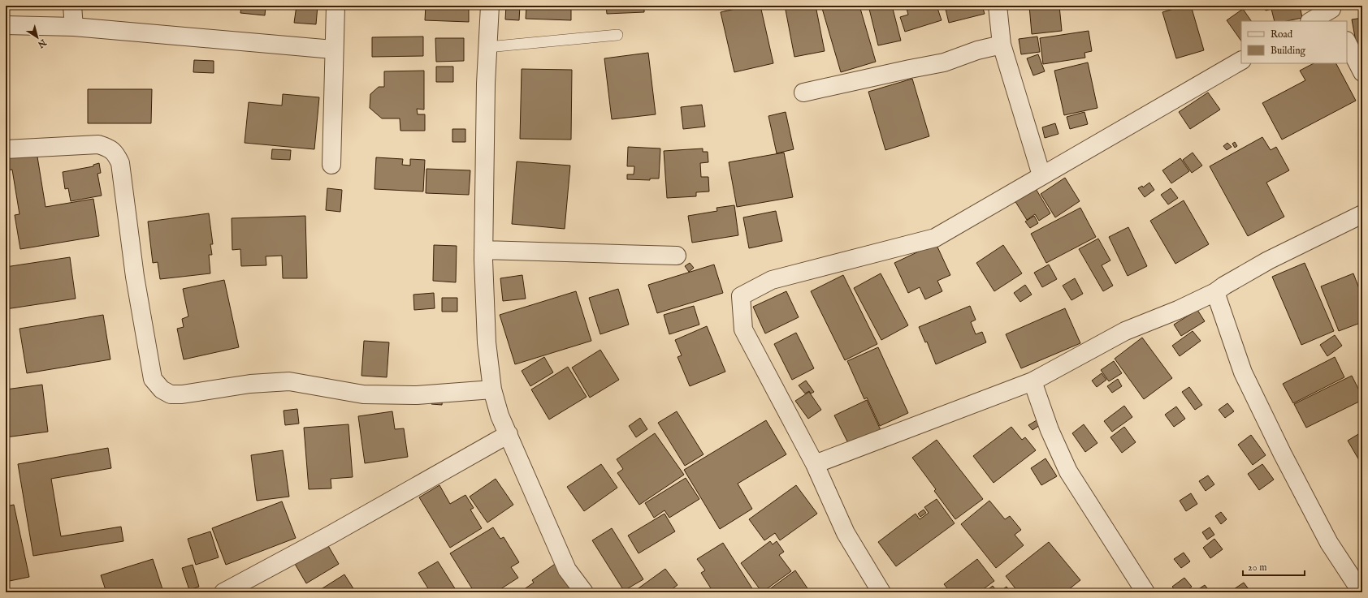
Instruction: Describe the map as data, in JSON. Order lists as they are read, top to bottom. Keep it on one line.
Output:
{"legend":["Road","Building"],"scale_bar":"20 m","north":"bottom right"}
